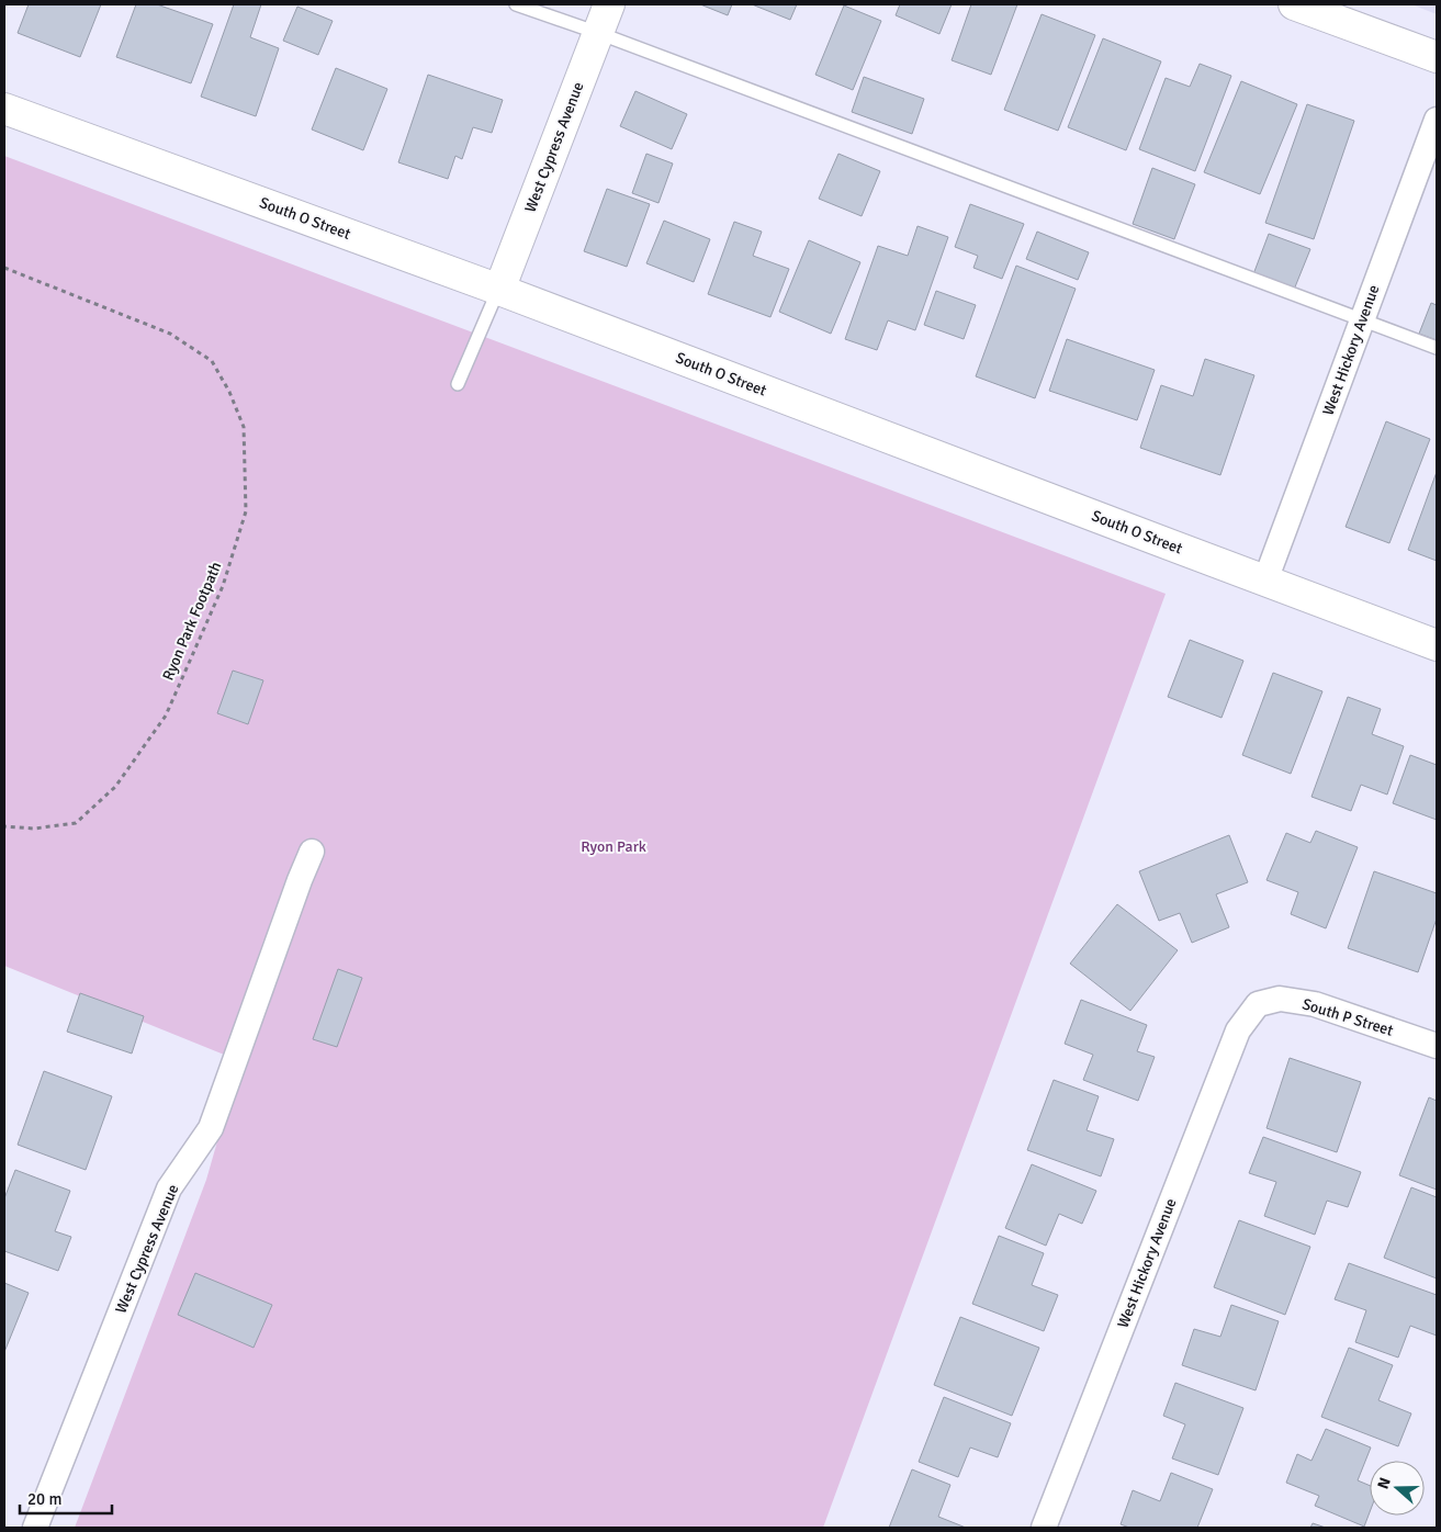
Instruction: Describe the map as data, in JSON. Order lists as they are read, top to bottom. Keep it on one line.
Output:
{"streets":{"street":["West Cypress Avenue","South O Street","West Hickory Avenue","South P Street"],"path":["Ryon Park Footpath"]},"crossings":[["West Cypress Avenue","South O Street"],["South O Street","West Hickory Avenue"],["West Hickory Avenue","South P Street"]],"parks":["Ryon Park"],"scale_bar":"20 m","north":"left"}
